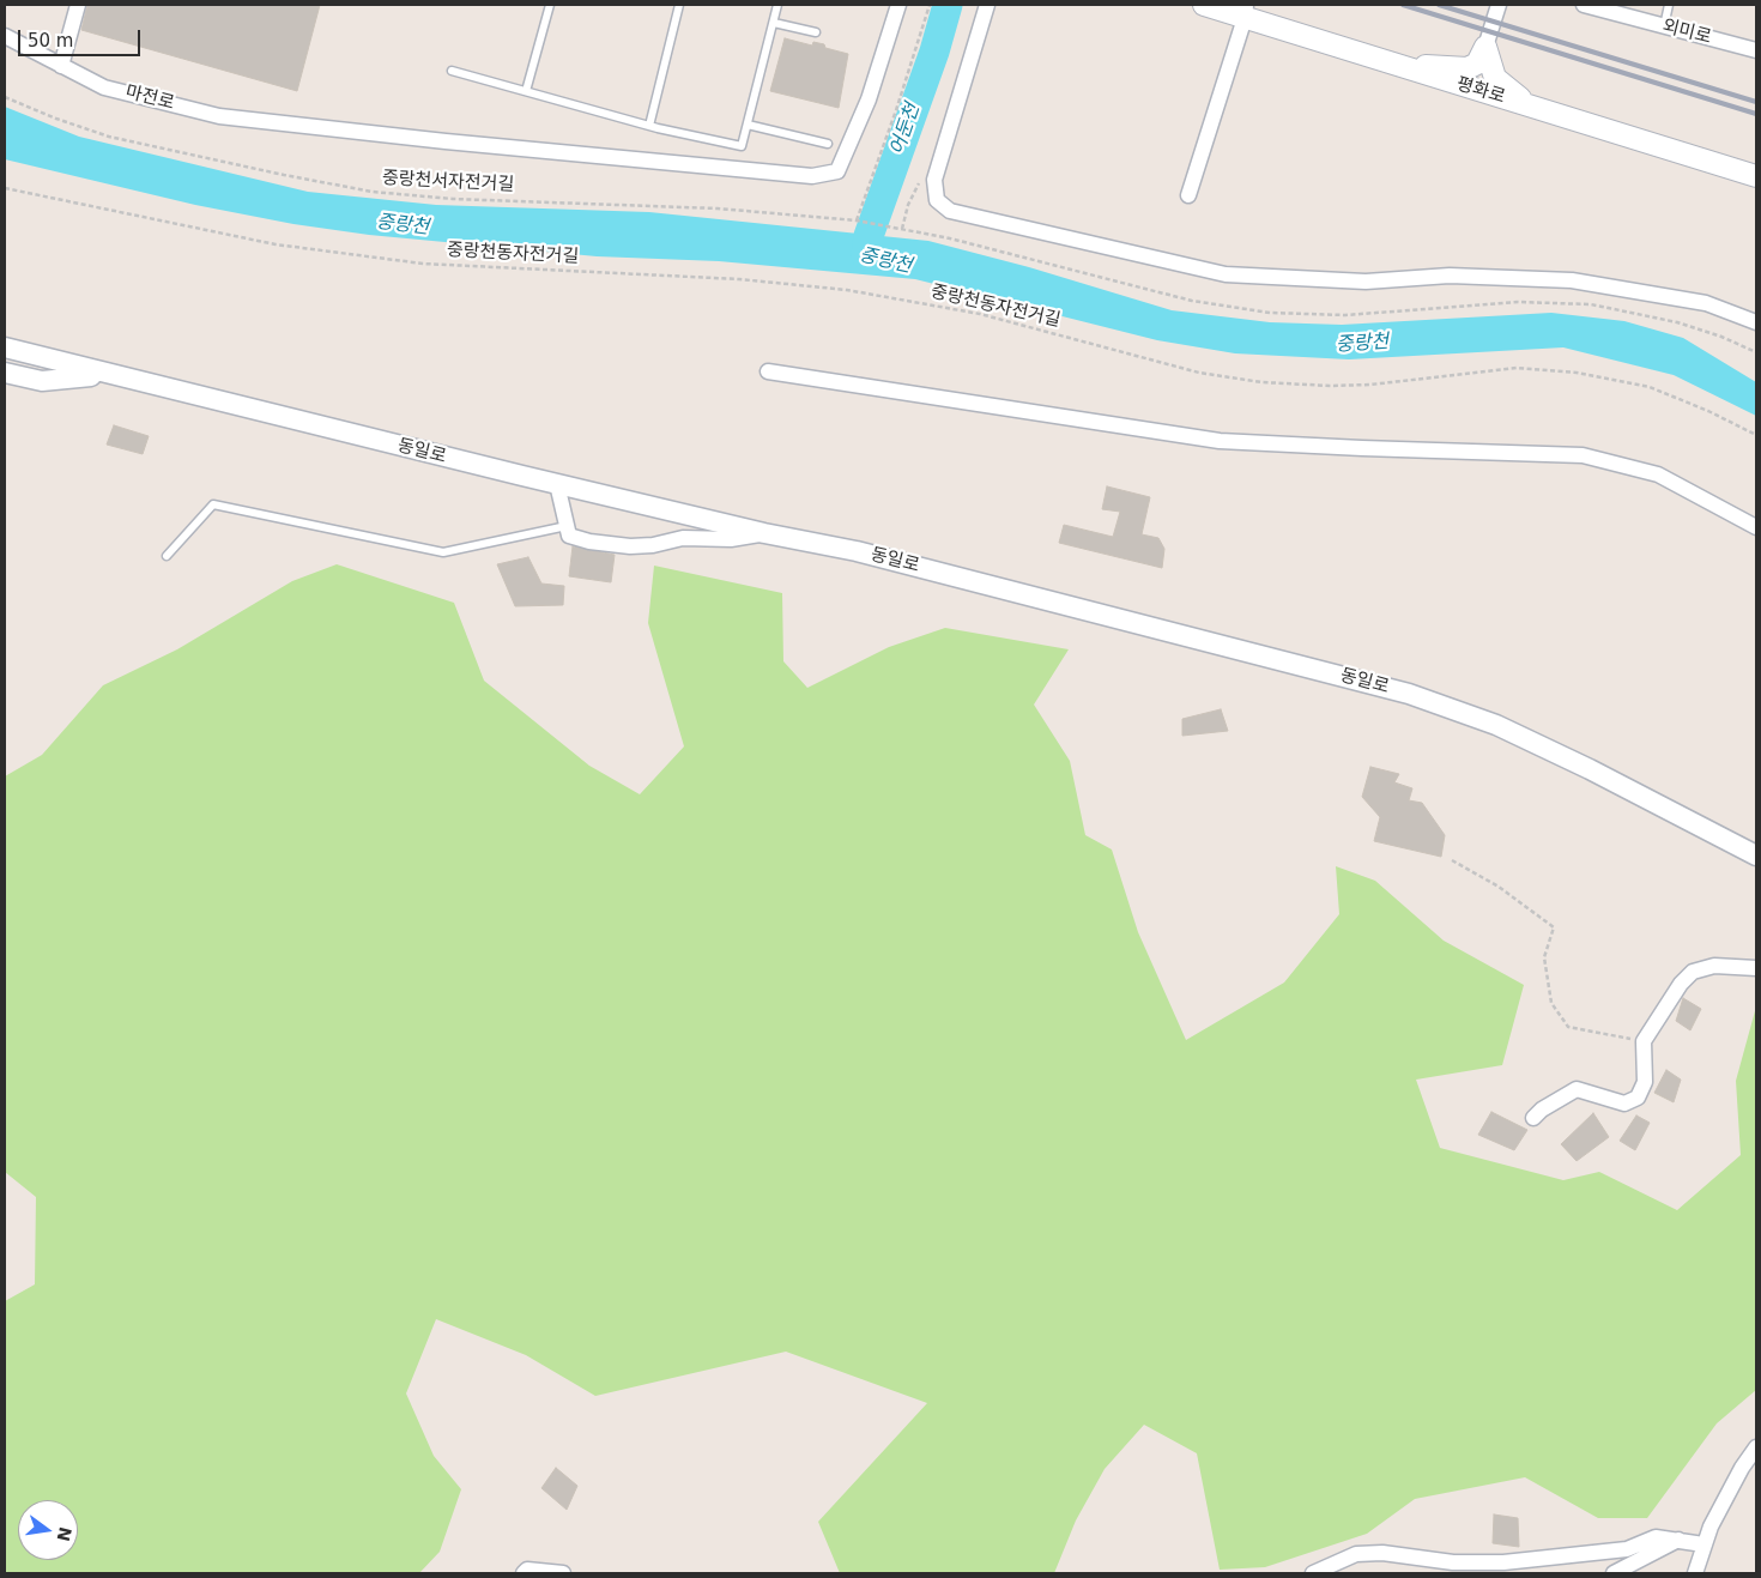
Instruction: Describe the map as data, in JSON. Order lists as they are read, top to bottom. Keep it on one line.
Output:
{"streets":{"main road":["평화로"],"street":["외미로","마전로","동일로"],"path":["중랑천서자전거길","중랑천동자전거길"]},"water":["어둔천","중랑천"],"scale_bar":"50 m","north":"right"}
